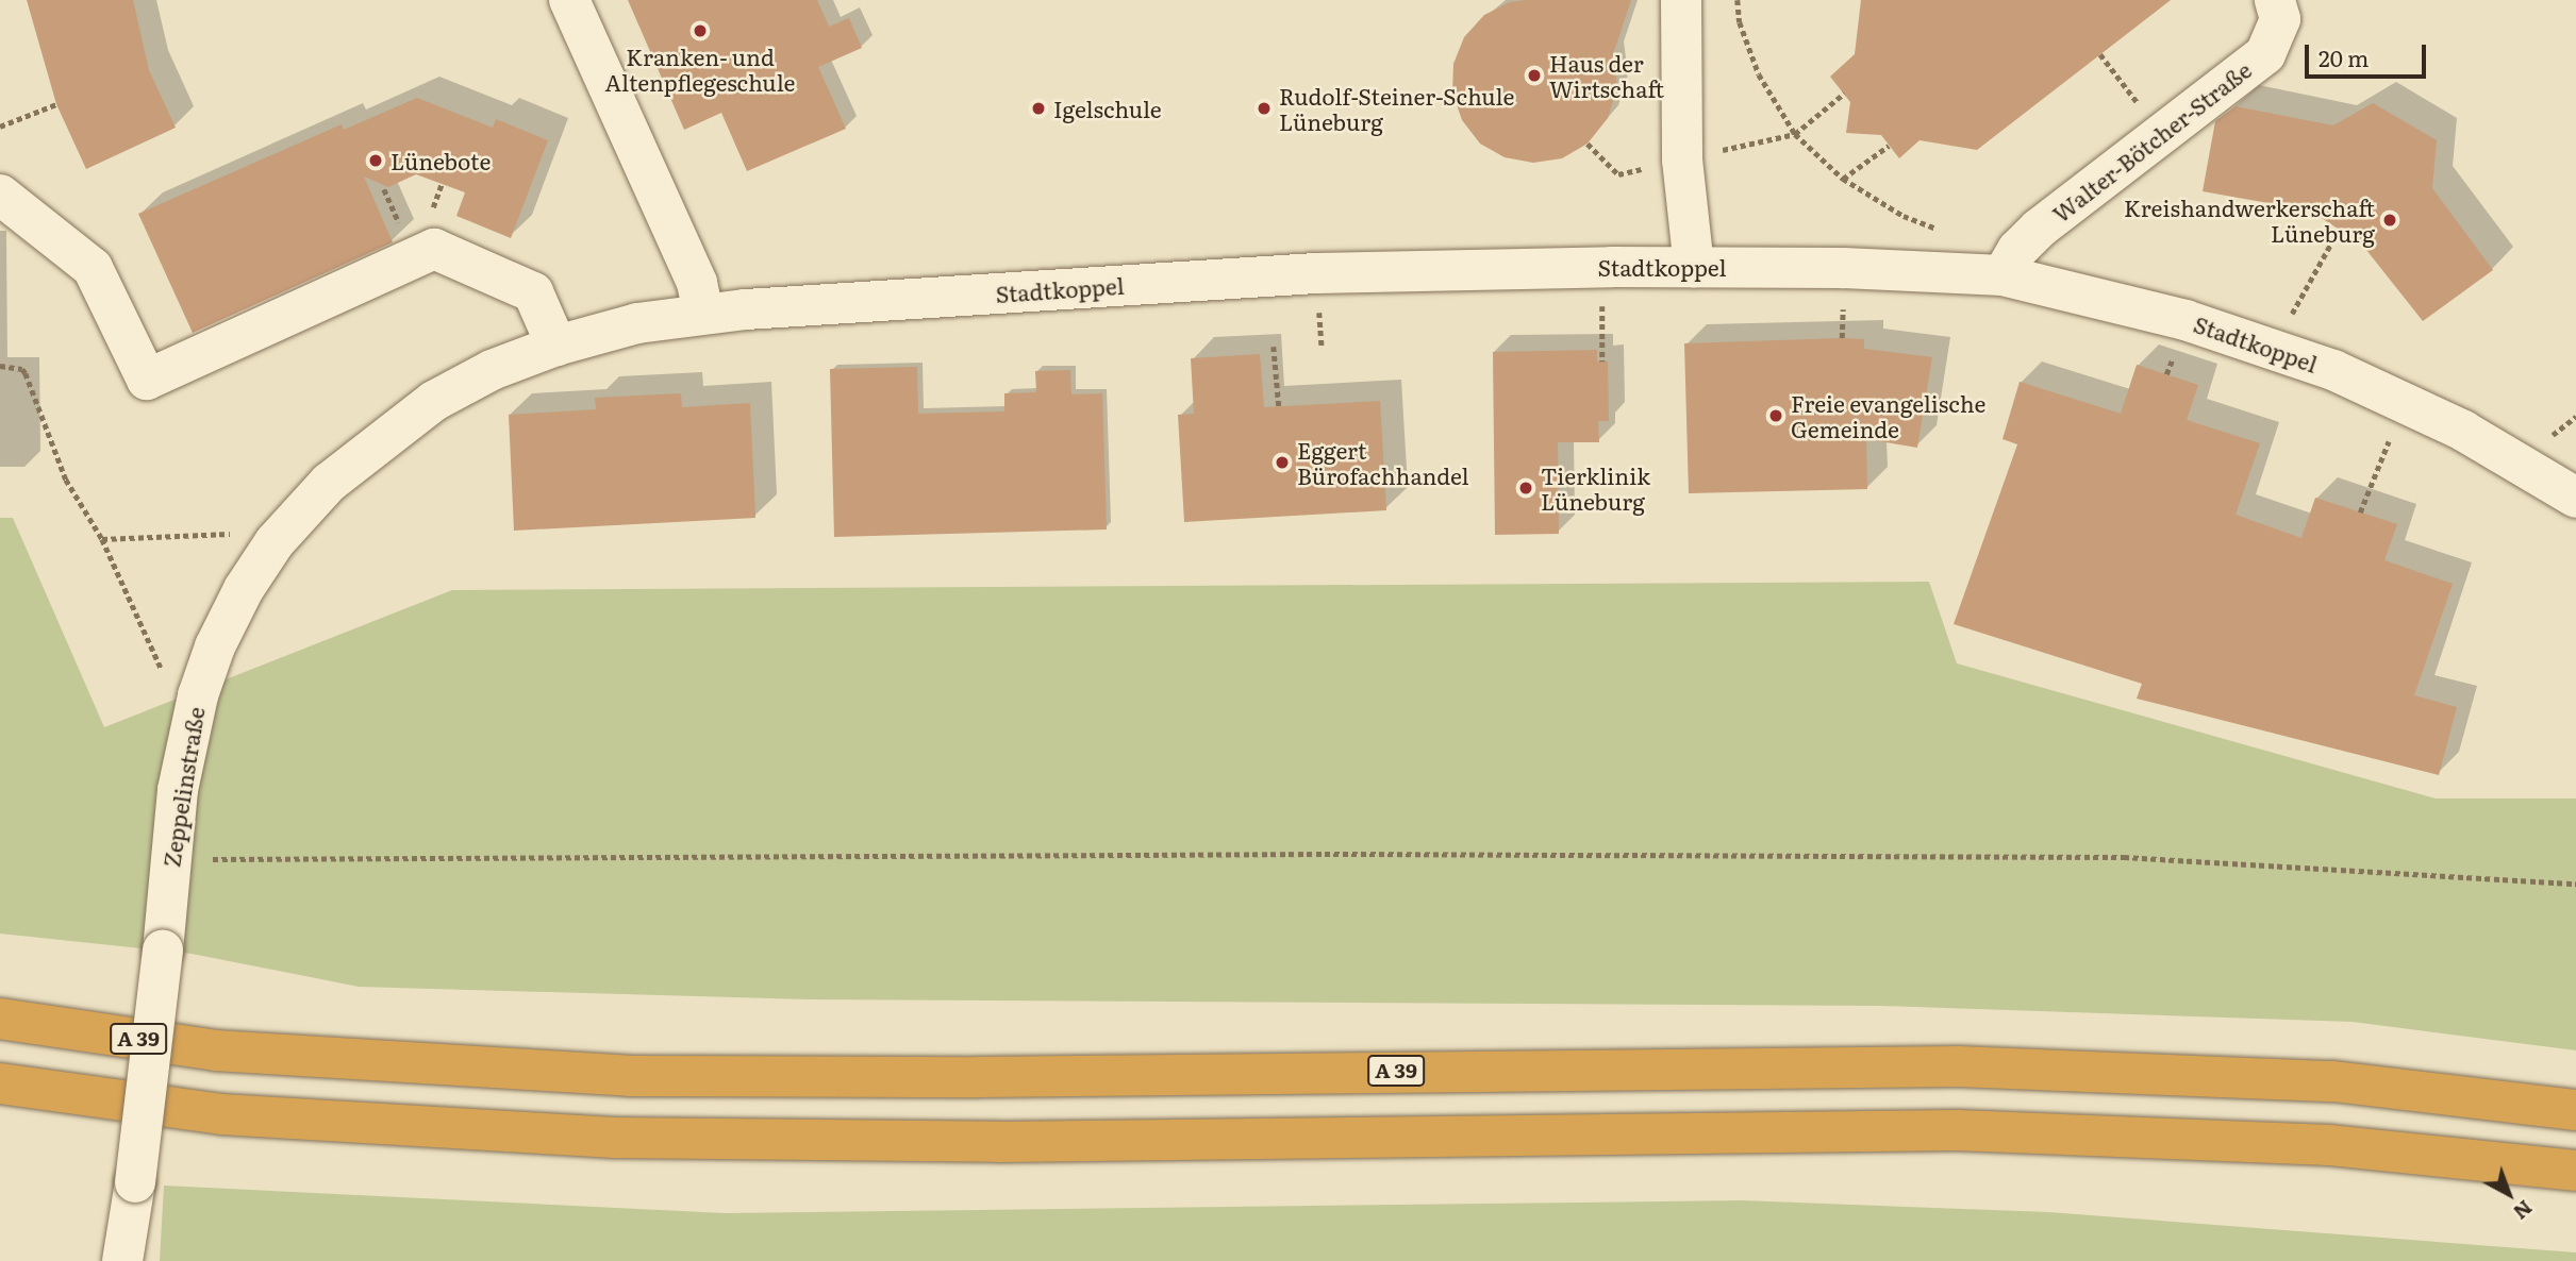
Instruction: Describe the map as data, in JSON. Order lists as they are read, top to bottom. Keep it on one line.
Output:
{"streets":{"highway":["A 39"],"street":["Walter-Bötcher-Straße","Stadtkoppel","Zeppelinstraße"]},"crossings":[["Walter-Bötcher-Straße","Stadtkoppel"],["Stadtkoppel","Zeppelinstraße"]],"places":["Kranken- und Altenpflegeschule","Haus der Wirtschaft","Igelschule","Rudolf-Steiner-Schule Lüneburg","Lünebote","Kreishandwerkerschaft Lüneburg","Freie evangelische Gemeinde","Eggert Bürofachhandel","Tierklinik Lüneburg"],"scale_bar":"20 m","north":"bottom right"}
